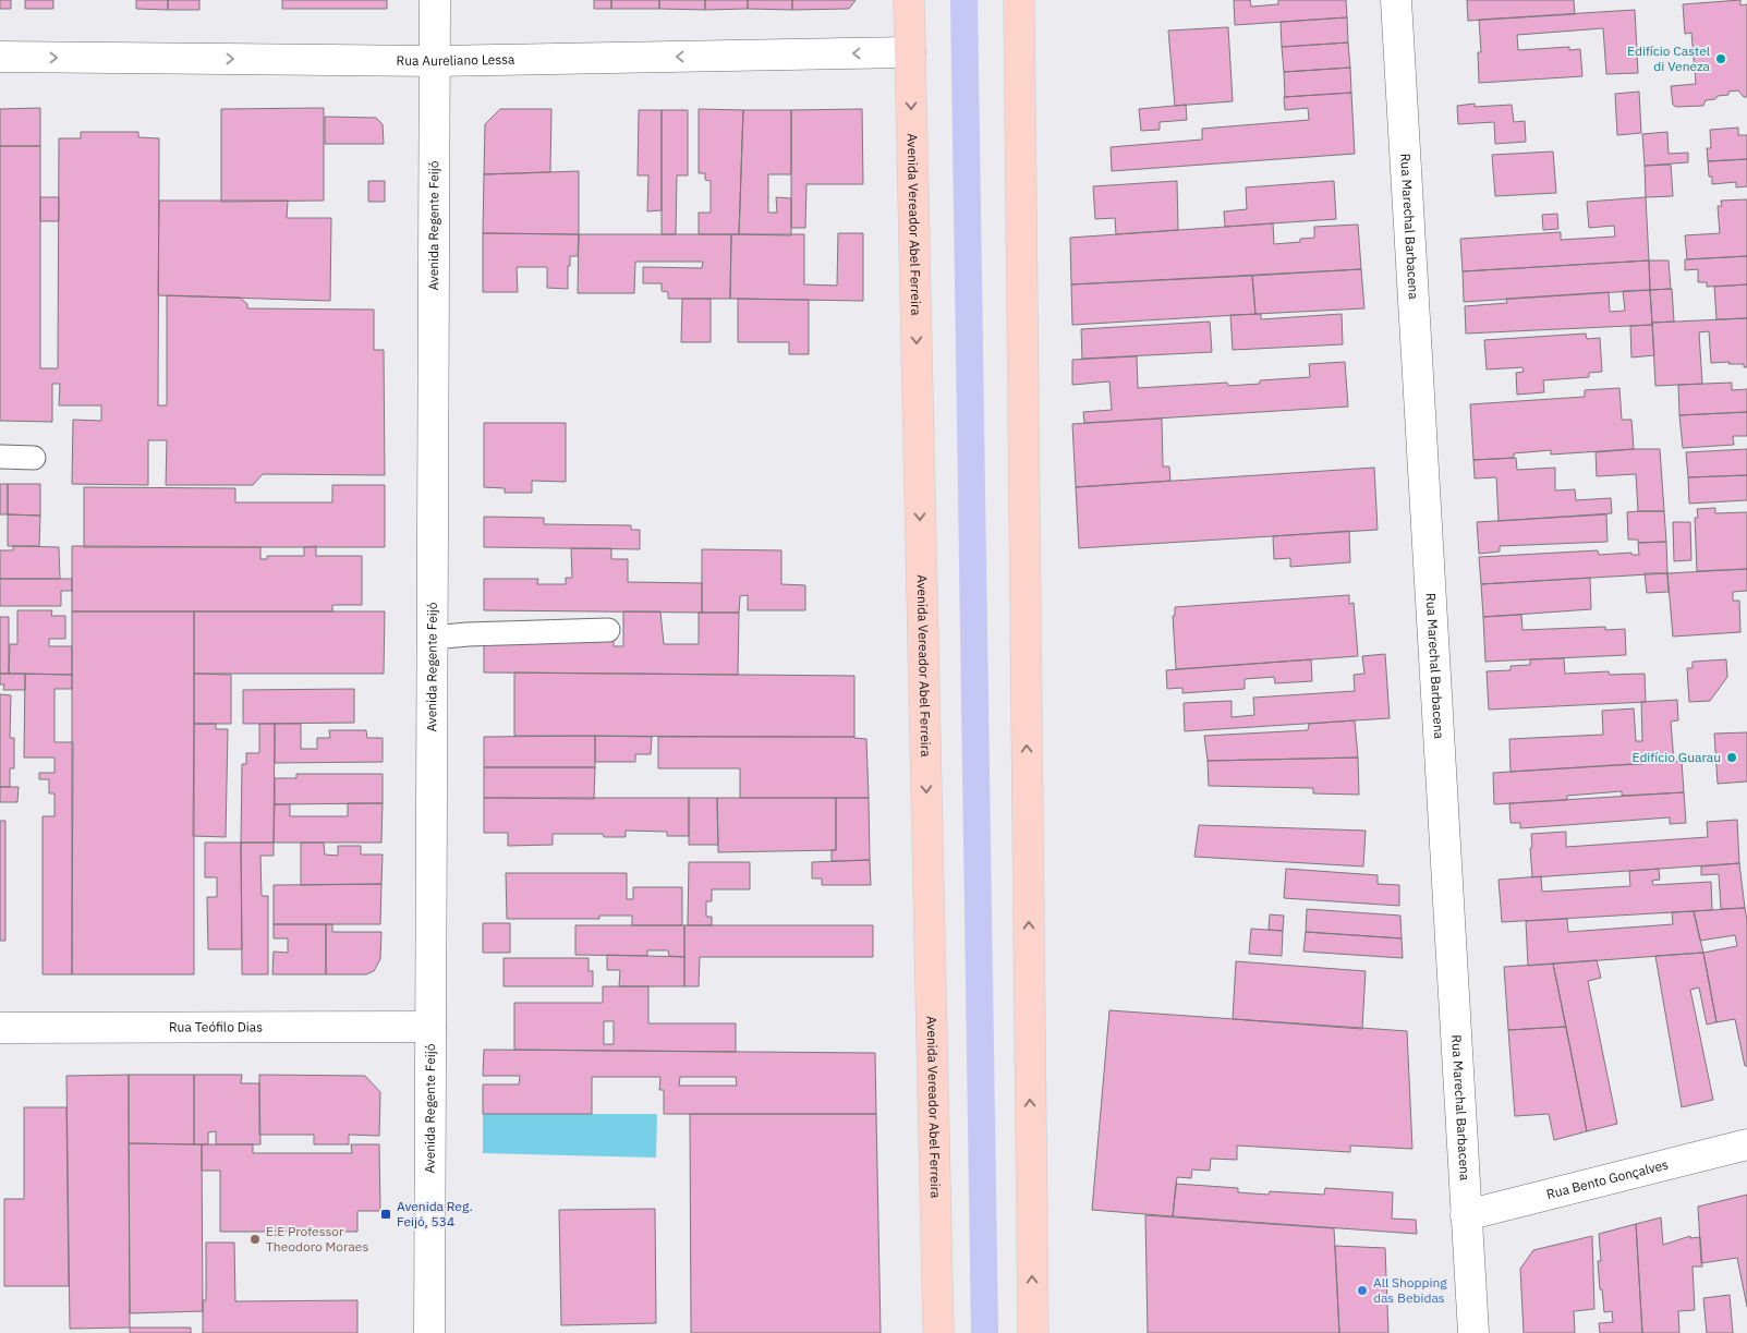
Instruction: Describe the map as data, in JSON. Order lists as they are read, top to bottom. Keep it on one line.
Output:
{"streets":{"main road":["Avenida Vereador Abel Ferreira"],"street":["Rua Aureliano Lessa","Avenida Regente Feijó","Rua Marechal Barbacena","Rua Teófilo Dias","Rua Bento Gonçalves"]},"crossings":[["Rua Aureliano Lessa","Avenida Regente Feijó"],["Rua Aureliano Lessa","Avenida Vereador Abel Ferreira"],["Avenida Regente Feijó","Rua Teófilo Dias"],["Rua Marechal Barbacena","Rua Bento Gonçalves"]],"places":{"other":["Edifício Castel di Veneza","Edifício Guarau","E.E Professor Theodoro Moraes","All Shopping das Bebidas"],"transit":["Avenida Reg. Feijó, 534"]}}
